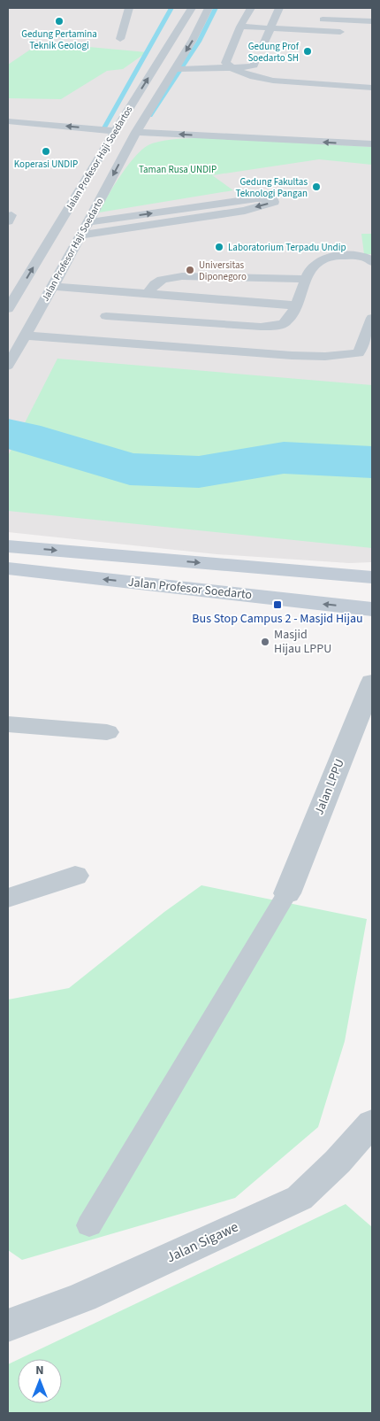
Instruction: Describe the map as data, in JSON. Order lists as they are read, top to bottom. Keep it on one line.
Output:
{"streets":{"street":["Jalan Profesor Soedarto","Jalan LPPU","Jalan Sigawe"],"lane":["Jalan Profesor Haji Soedartos","Jalan Profesor Haji Soedarto"]},"one_way":["Jalan Profesor Haji Soedartos","Jalan Profesor Haji Soedarto"],"parks":["Taman Rusa UNDIP"],"places":{"other":["Gedung Pertamina Teknik Geologi","Gedung Prof Soedarto SH","Koperasi UNDIP","Gedung Fakultas Teknologi Pangan","Laboratorium Terpadu Undip","Universitas Diponegoro","Masjid Hijau LPPU"],"transit":["Bus Stop Campus 2 - Masjid Hijau"]},"north":"top"}
